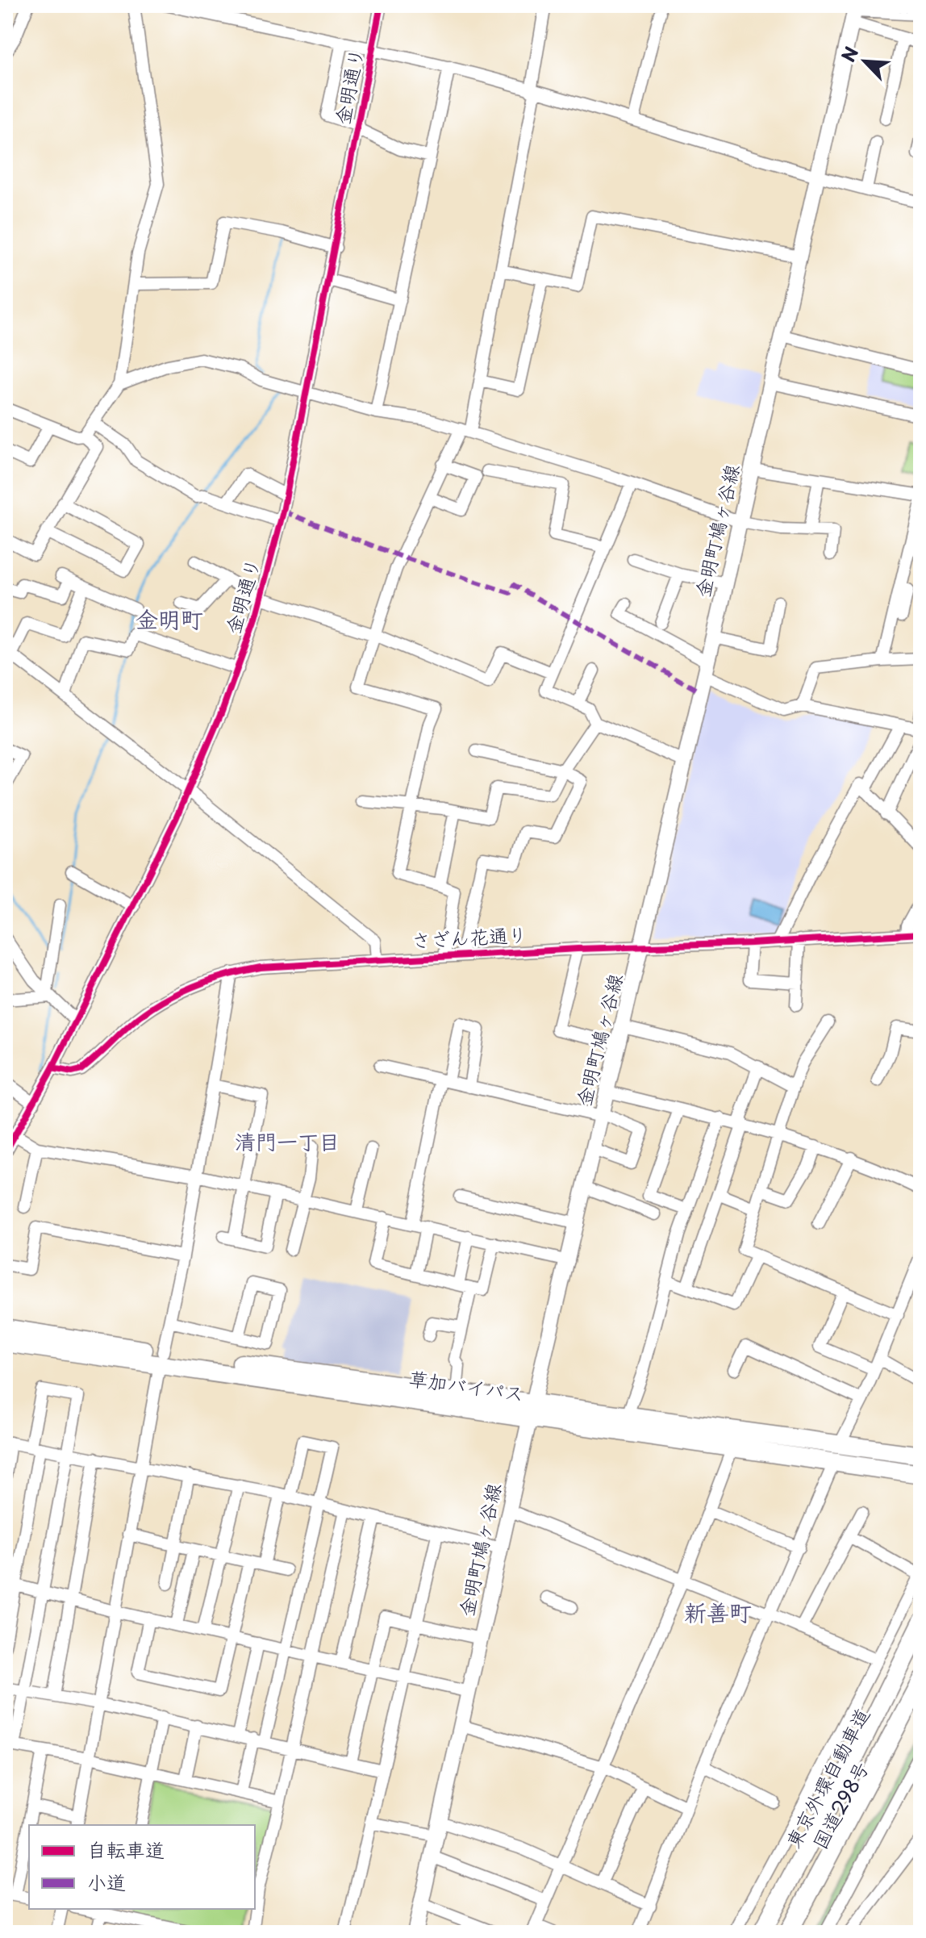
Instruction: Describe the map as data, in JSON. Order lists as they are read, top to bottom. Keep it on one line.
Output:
{"streets":{"highway":["草加バイパス","東京外環自動車道","国道298号"],"main road":["金明町鳩ヶ谷線"],"street":["金明通り","さざん花通り"]},"crossings":[["金明通り","さざん花通り"],["金明町鳩ヶ谷線","さざん花通り"],["金明町鳩ヶ谷線","草加バイパス"]],"districts":["金明町","清門一丁目","新善町"],"legend":["自転車道","小道"],"north":"top left"}
